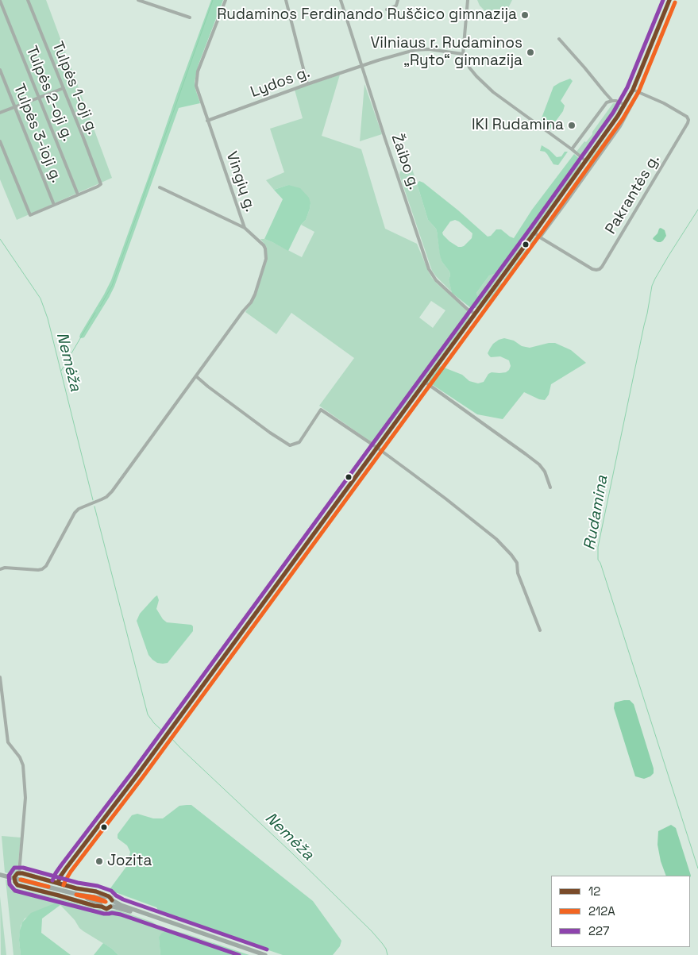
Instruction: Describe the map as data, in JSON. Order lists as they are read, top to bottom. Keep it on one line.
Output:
{"streets":{"street":["Lydos g.","Tulpės 1-oji g.","Tulpės 2-oji g.","Tulpės 3-ioji g.","Žaibo g.","Vingių g.","Pakrantės g."]},"crossings":[["Lydos g.","Žaibo g."],["Lydos g.","Vingių g."],["Tulpės 1-oji g.","Tulpės 2-oji g."]],"water":["Nemėža","Rudamina"],"places":["Rudaminos Ferdinando Ruščico gimnazija","Vilniaus r. Rudaminos „Ryto“ gimnazija","IKI Rudamina","Jozita"],"lines":["transit line 12","transit line 227","transit line 212A"],"legend":["12","212A","227"]}
